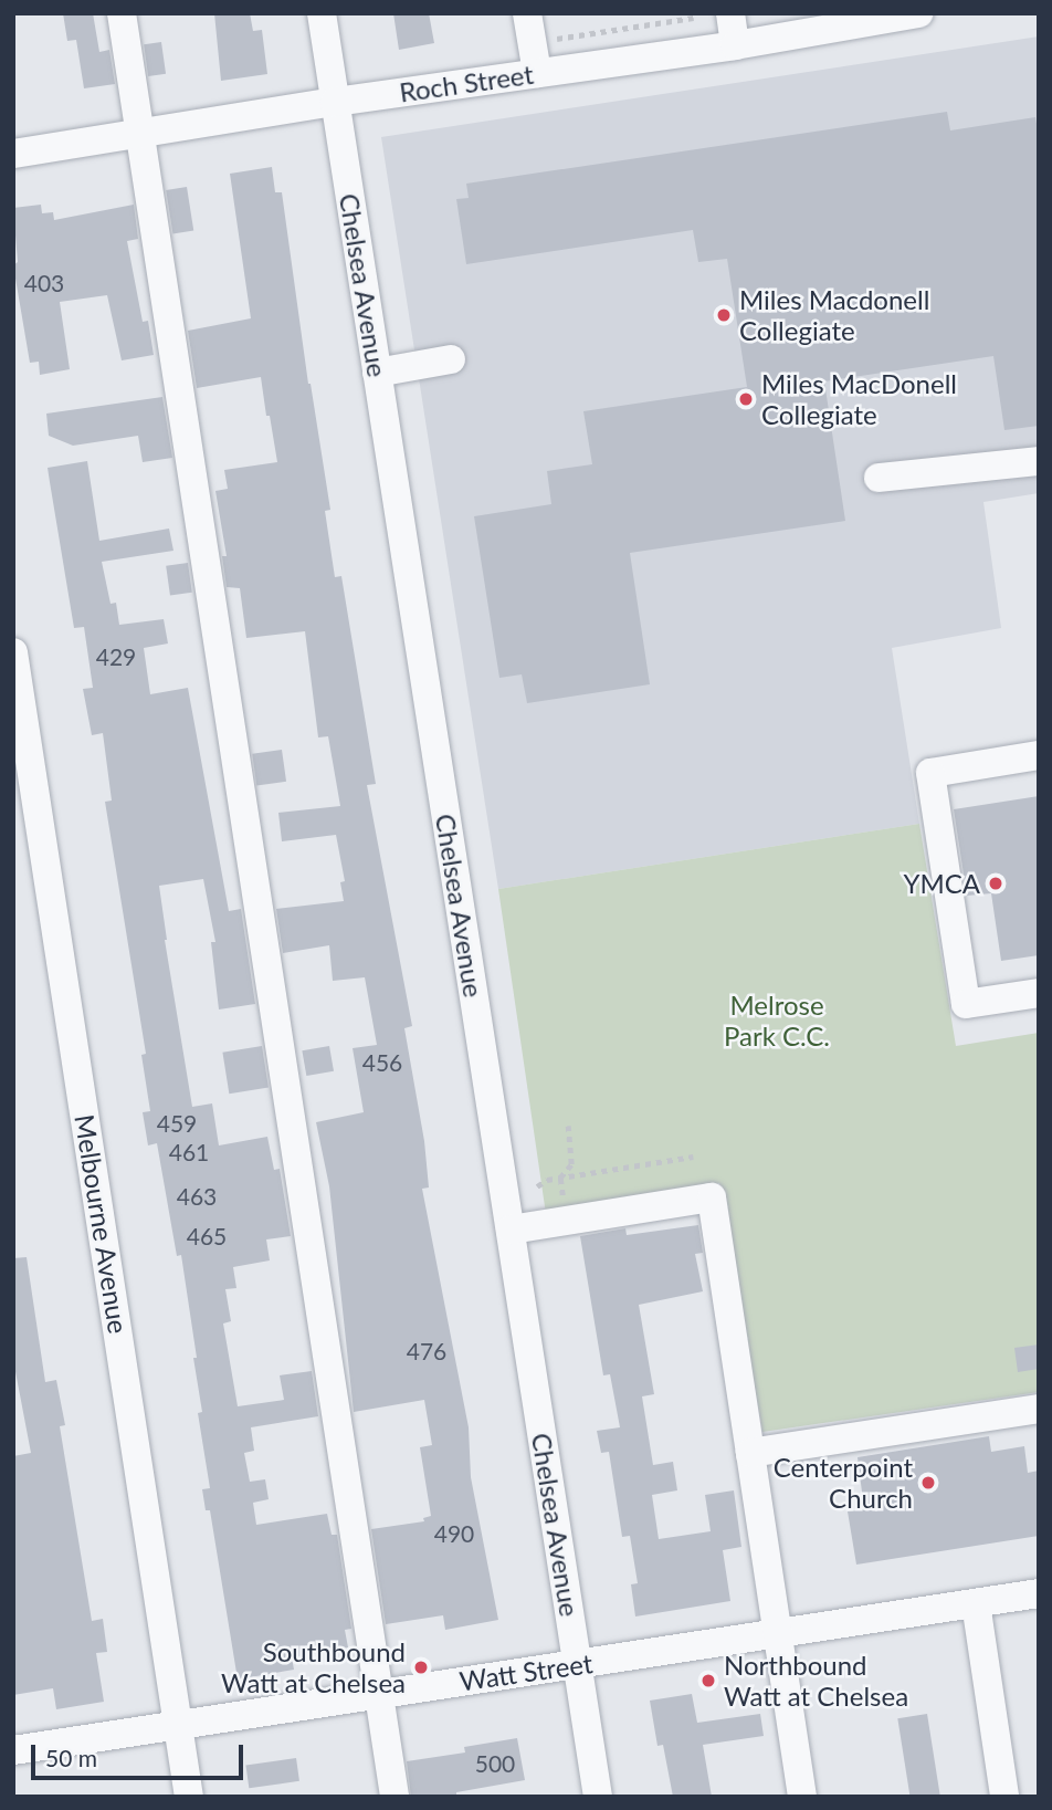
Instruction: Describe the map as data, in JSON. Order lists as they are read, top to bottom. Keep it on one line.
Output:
{"streets":{"street":["Roch Street","Chelsea Avenue","Melbourne Avenue","Watt Street"]},"crossings":[["Roch Street","Chelsea Avenue"],["Chelsea Avenue","Watt Street"],["Melbourne Avenue","Watt Street"]],"parks":["Melrose Park C.C."],"places":["Miles Macdonell Collegiate","Miles MacDonell Collegiate","YMCA","Centerpoint Church","Southbound Watt at Chelsea","Northbound Watt at Chelsea"],"house_numbers":["403","429","456","459","461","463","465","476","490","500"],"scale_bar":"50 m"}
